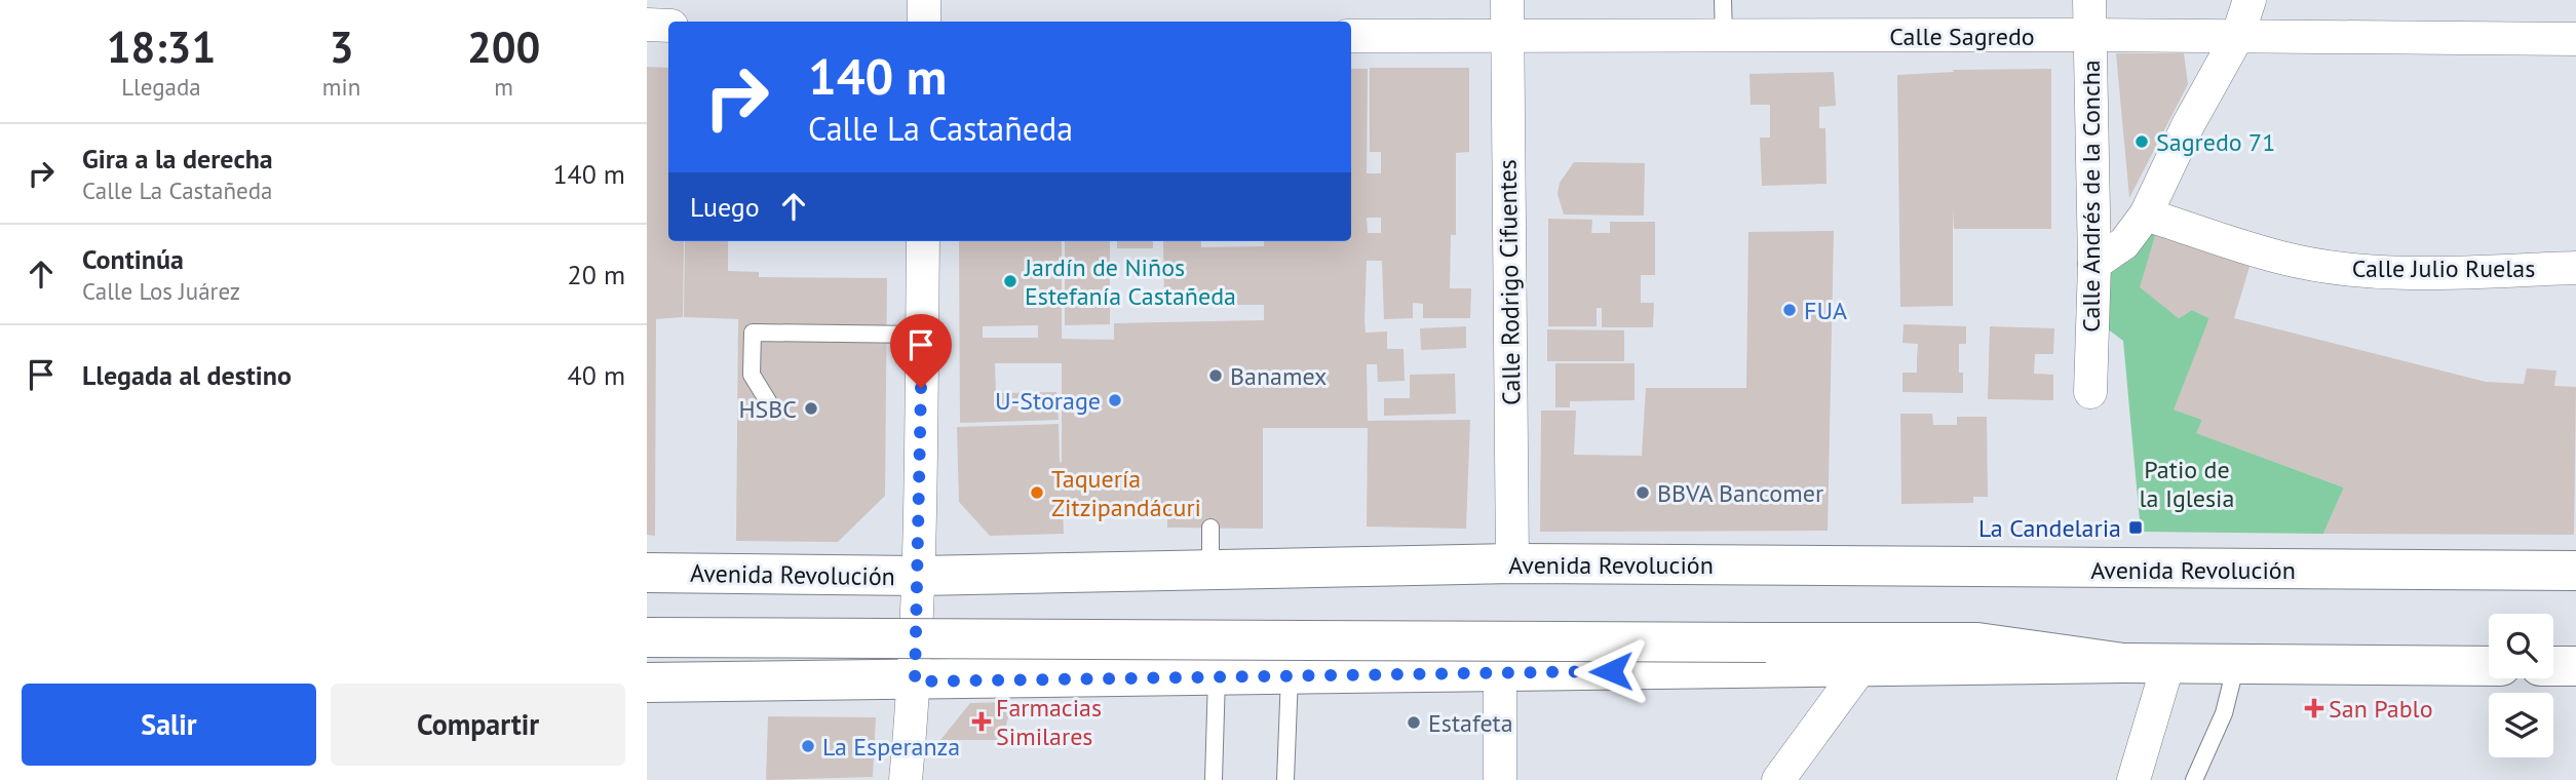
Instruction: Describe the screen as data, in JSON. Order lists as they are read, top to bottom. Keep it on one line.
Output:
{"streets":{"main road":["Avenida Revolución"],"street":["Calle Sagredo","Calle Andrés de la Concha","Calle Julio Ruelas","Calle Rodrigo Cifuentes"]},"crossings":[["Calle Sagredo","Calle Andrés de la Concha"],["Calle Sagredo","Calle Rodrigo Cifuentes"],["Calle Rodrigo Cifuentes","Avenida Revolución"]],"parks":["Patio de la Iglesia"],"places":{"other":["Sagredo 71","Jardín de Niños Estefanía Castañeda","FUA","Banamex","U-Storage","HSBC","Taquería Zitzipandácuri","BBVA Bancomer","Estafeta","La Esperanza"],"transit":["La Candelaria"],"health":["San Pablo","Farmacias Similares"]},"page":{"eta":["18:31","Llegada","3","min","200","m"],"turn":["140 m","Calle La Castañeda"],"list":[{"name":"Gira a la derecha","note":"Calle La Castañeda","value":"140 m"},{"name":"Continúa","note":"Calle Los Juárez","value":"20 m"},{"name":"Llegada al destino","value":"40 m"}],"then":"Luego","buttons":["Salir","Compartir"]}}
